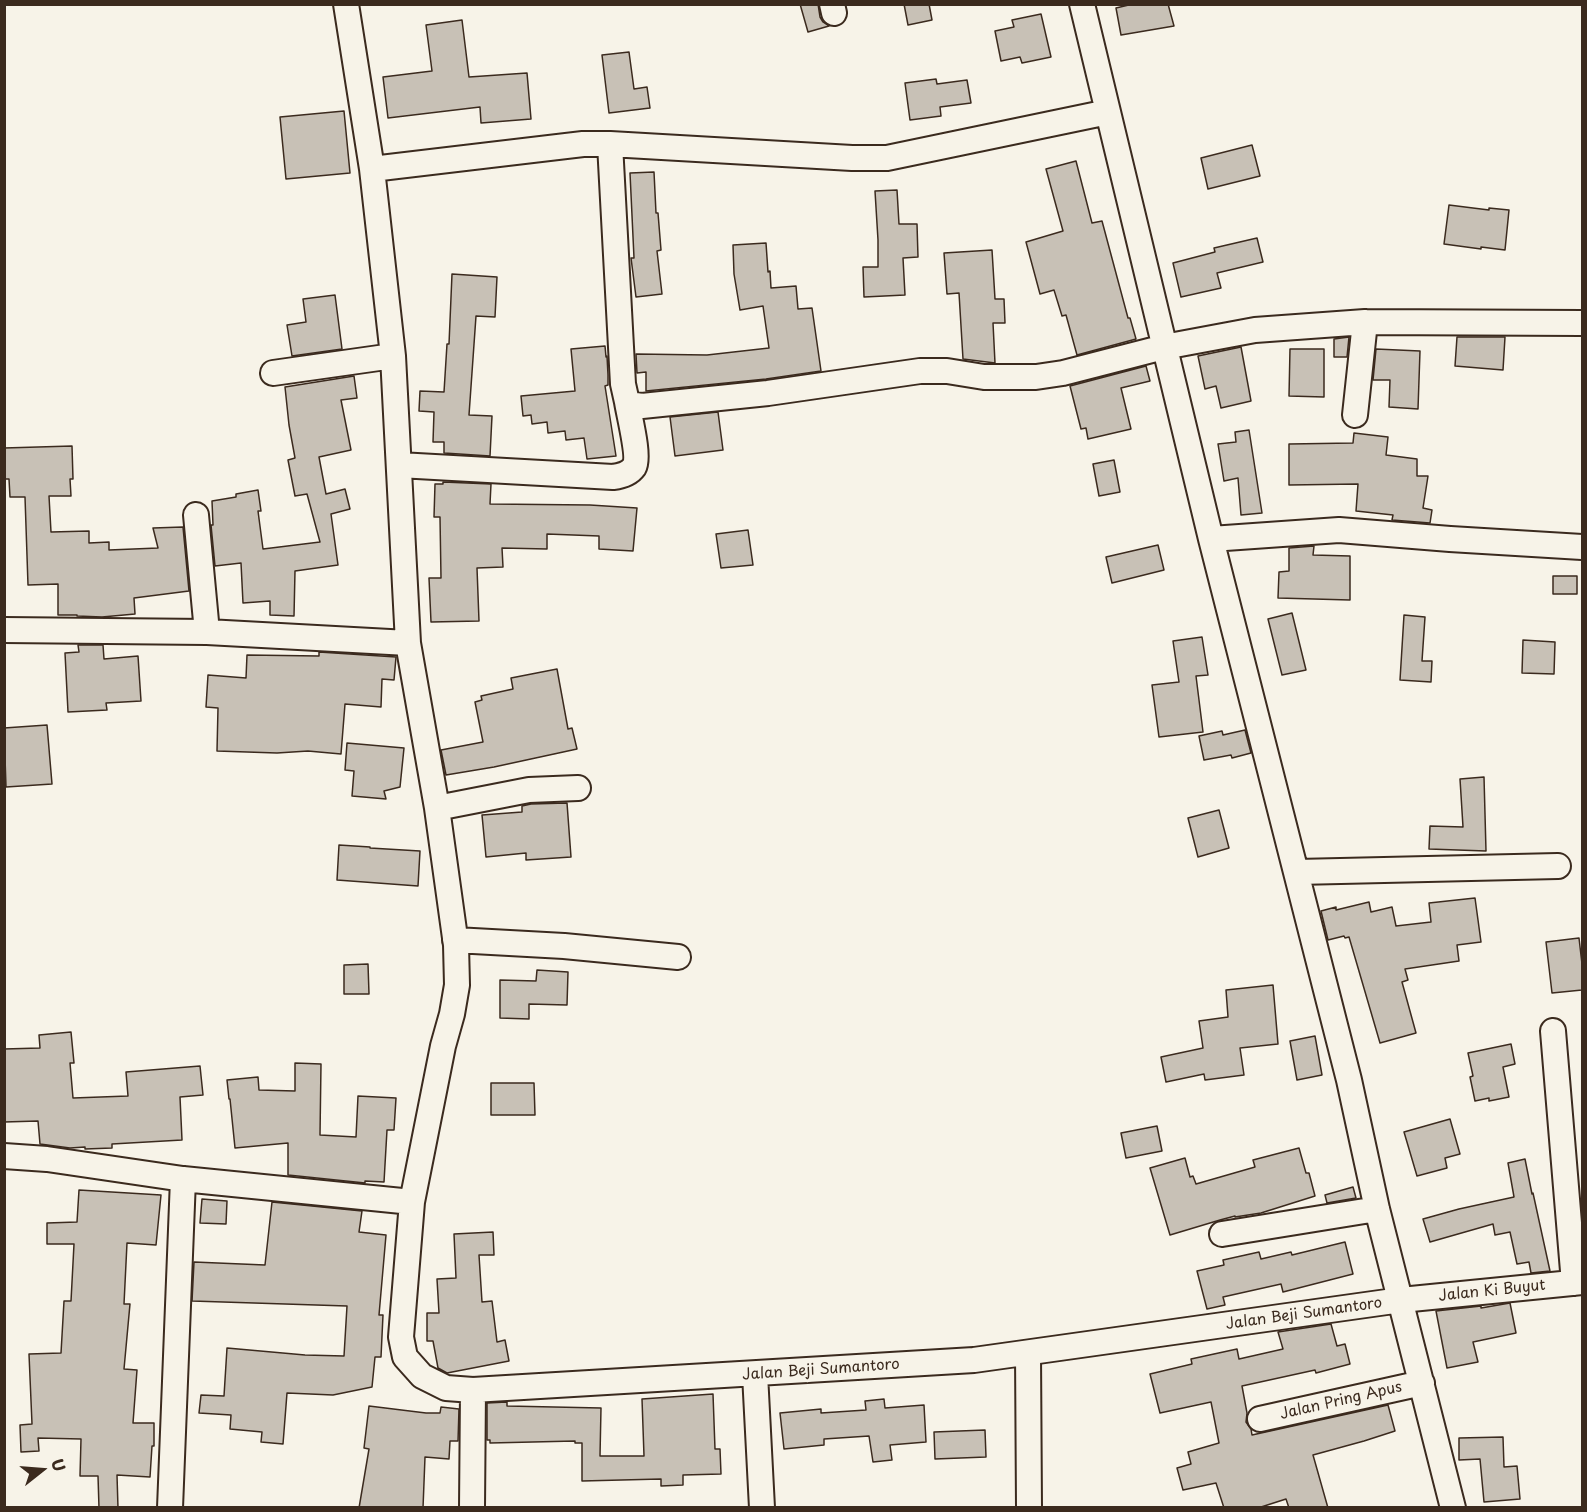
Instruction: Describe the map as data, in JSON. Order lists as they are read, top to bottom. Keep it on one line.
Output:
{"streets":{"street":["Jalan Ki Buyut","Jalan Beji Sumantoro","Jalan Pring Apus"]},"crossings":[["Jalan Ki Buyut","Jalan Beji Sumantoro"]],"north":"right"}
